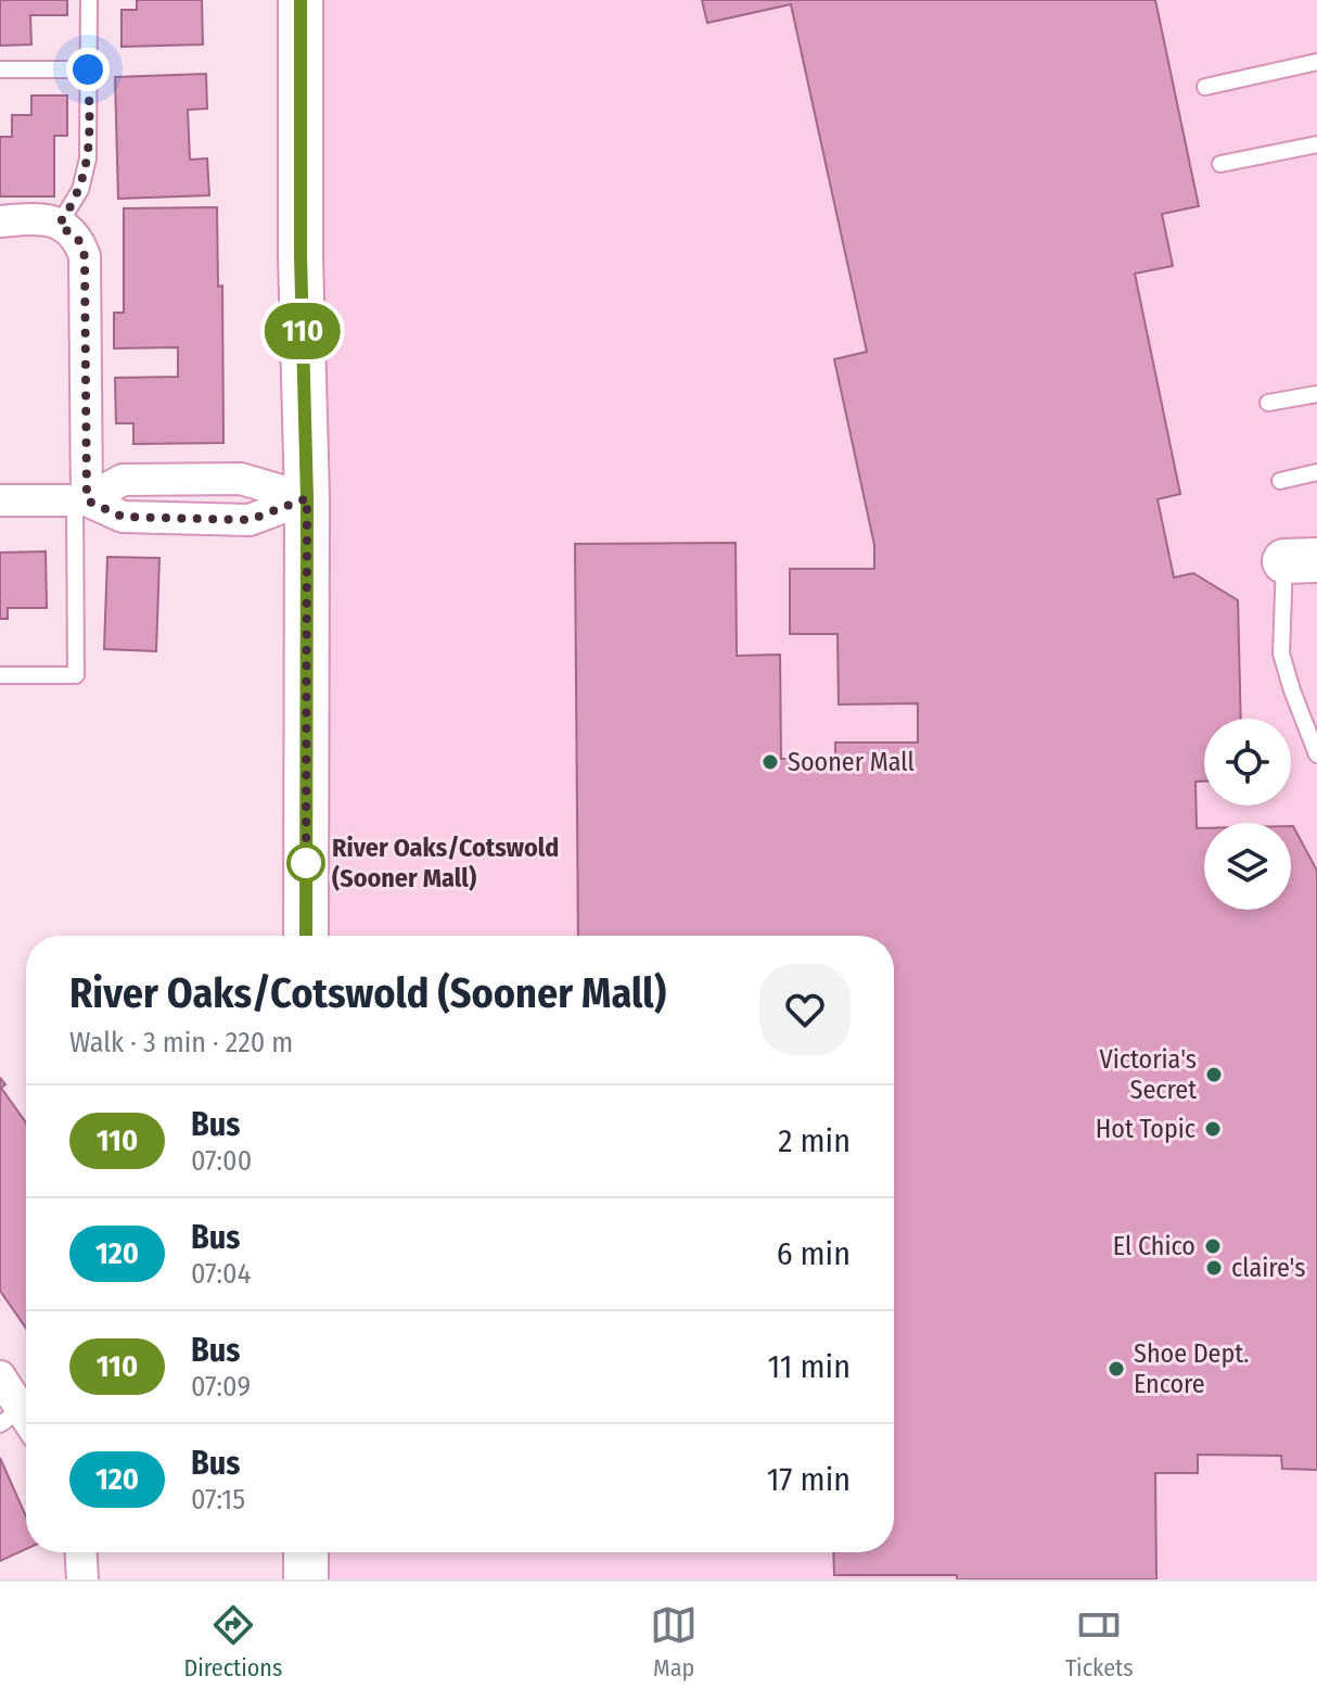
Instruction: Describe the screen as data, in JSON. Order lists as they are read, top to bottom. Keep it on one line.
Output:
{"places":["Sooner Mall","River Oaks/Cotswold (Sooner Mall)","Victoria's Secret","Hot Topic","El Chico","claire's","Shoe Dept. Encore"],"lines":["bus line 110"],"page":{"on_map":"110","heading":["River Oaks/Cotswold (Sooner Mall)","Walk · 3 min · 220 m"],"list":[{"mark":"110","name":"Bus","note":"07:00","value":"2 min"},{"mark":"120","name":"Bus","note":"07:04","value":"6 min"},{"mark":"110","name":"Bus","note":"07:09","value":"11 min"},{"mark":"120","name":"Bus","note":"07:15","value":"17 min"}],"tabs":["Directions","Map","Tickets"]}}
